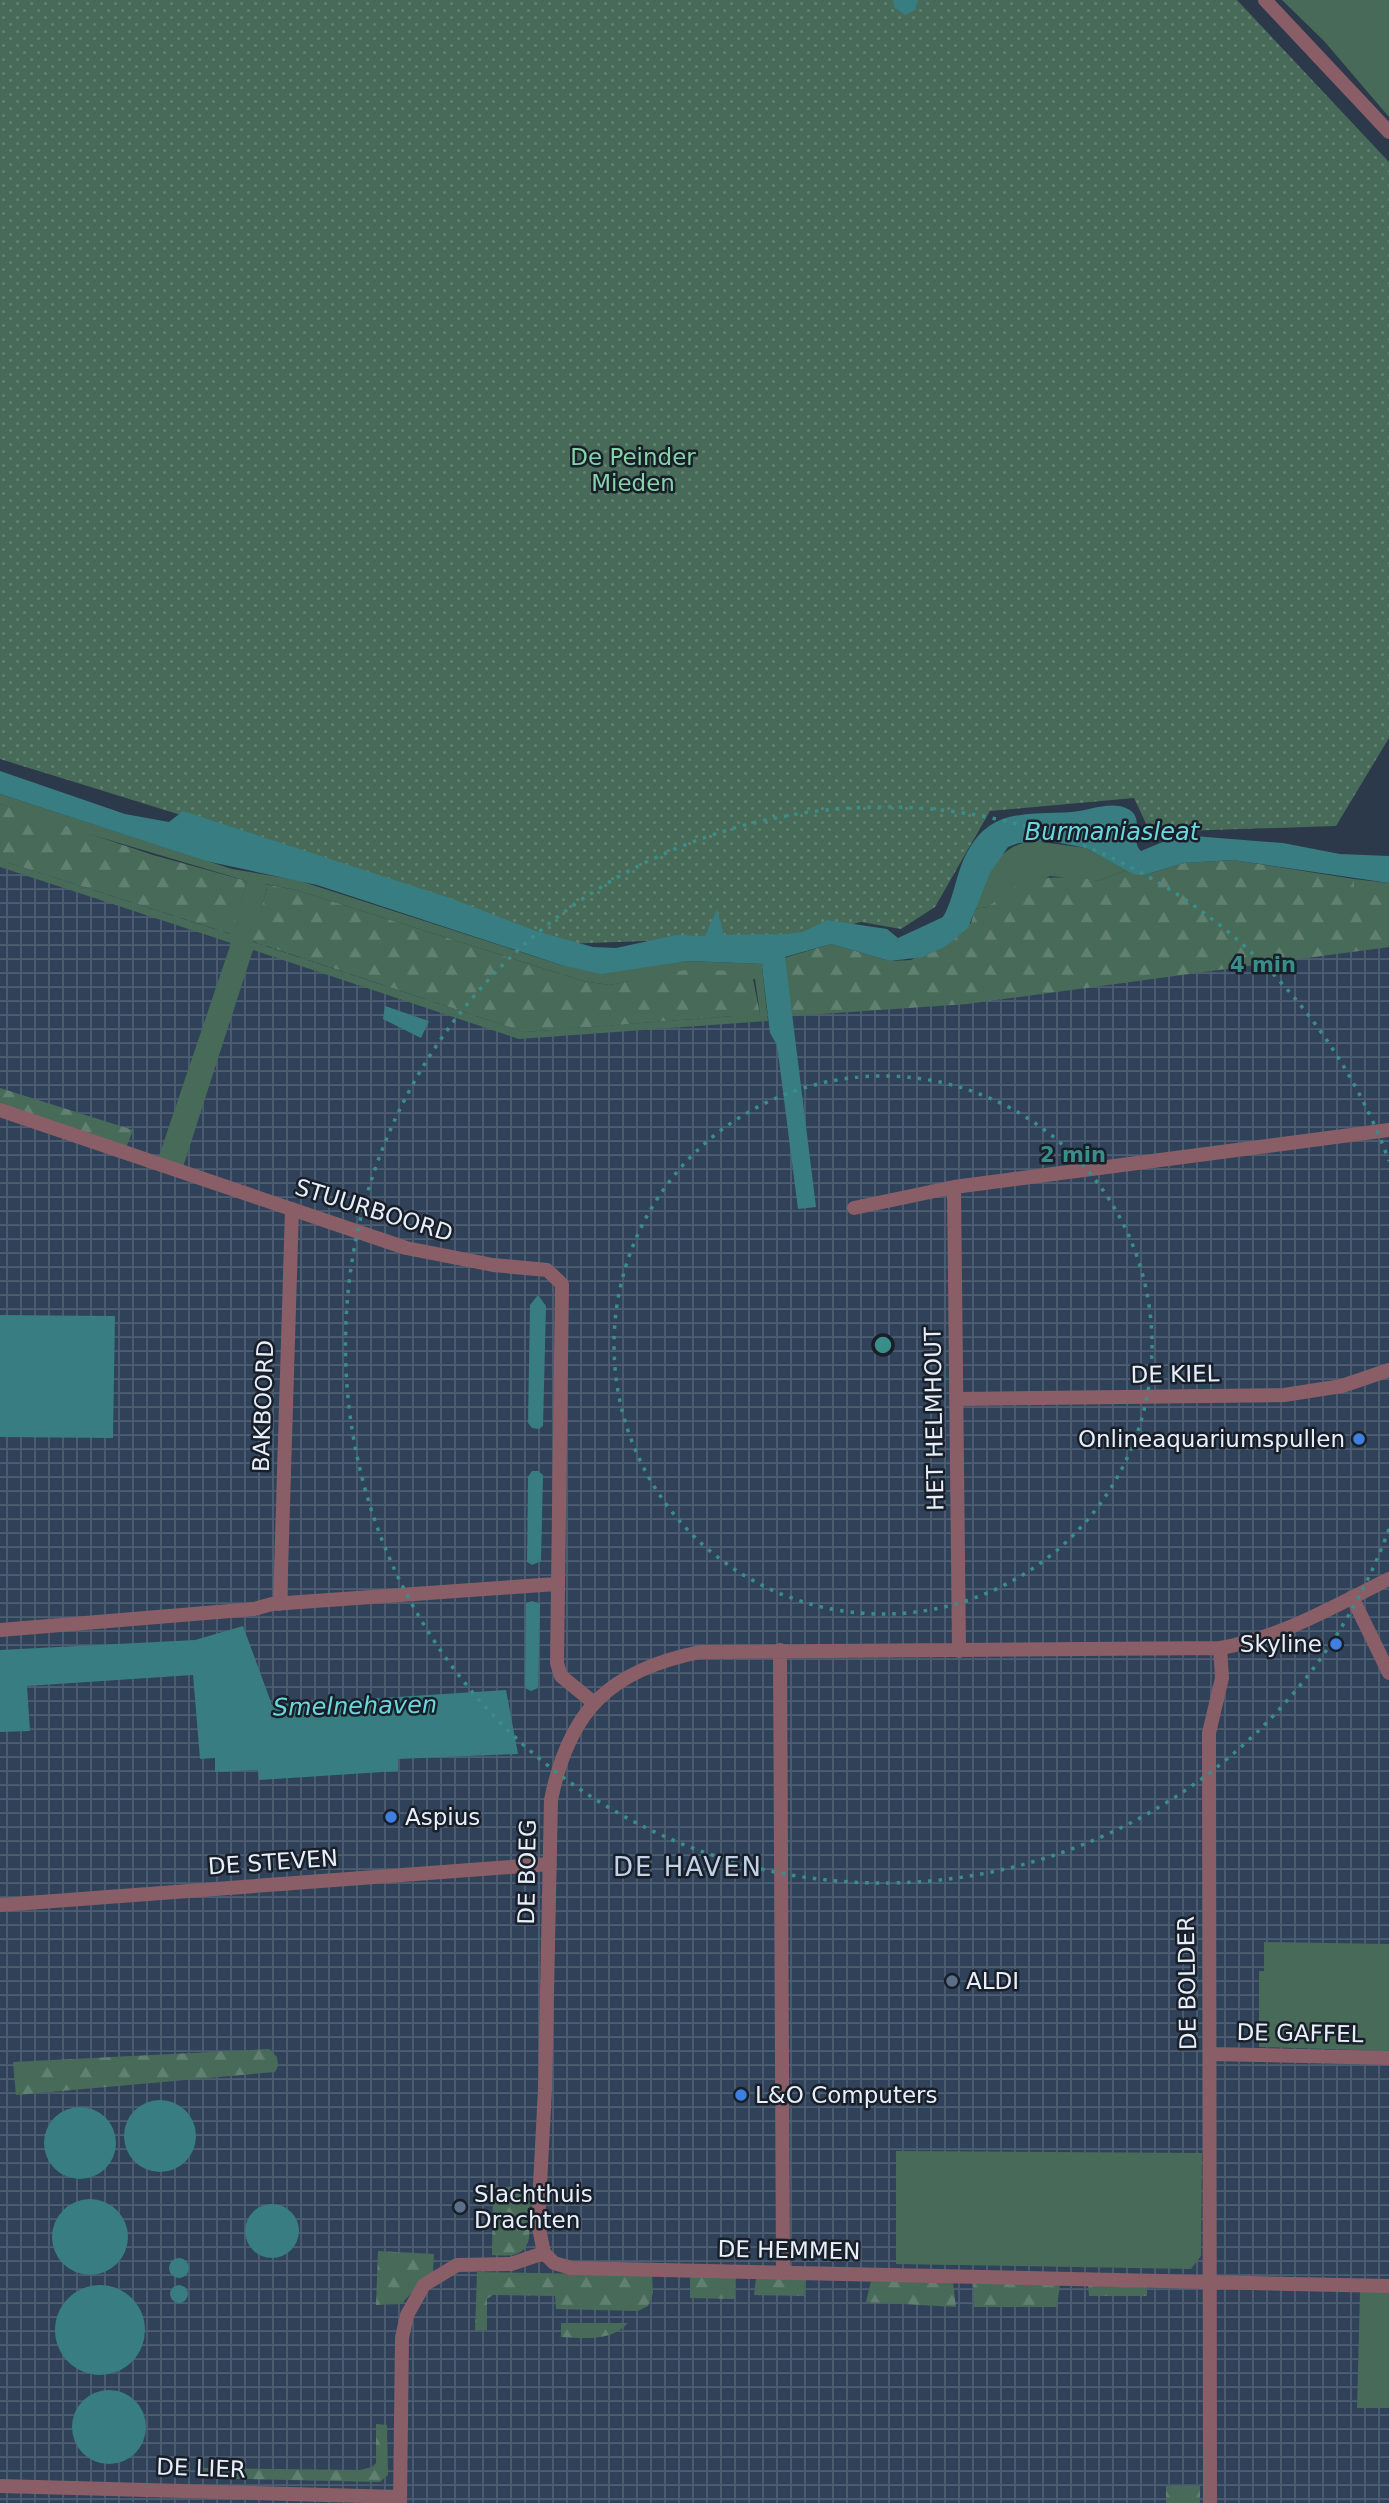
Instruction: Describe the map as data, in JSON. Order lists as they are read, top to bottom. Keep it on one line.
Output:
{"streets":{"street":["STUURBOORD","DE KIEL","BAKBOORD","HET HELMHOUT","DE STEVEN","DE BOEG","DE BOLDER","DE GAFFEL","DE HEMMEN","DE LIER"]},"crossings":[["STUURBOORD","BAKBOORD"],["STUURBOORD","DE BOEG"],["DE KIEL","HET HELMHOUT"],["DE STEVEN","DE BOEG"],["DE BOEG","DE HEMMEN"],["DE BOLDER","DE GAFFEL"],["DE BOLDER","DE HEMMEN"]],"districts":["DE HAVEN"],"water":["Burmaniasleat","Smelnehaven"],"parks":["De Peinder Mieden"],"places":["Onlineaquariumspullen","Skyline","Aspius","ALDI","L&O Computers","Slachthuis Drachten"],"rings":["4 min","2 min"]}
